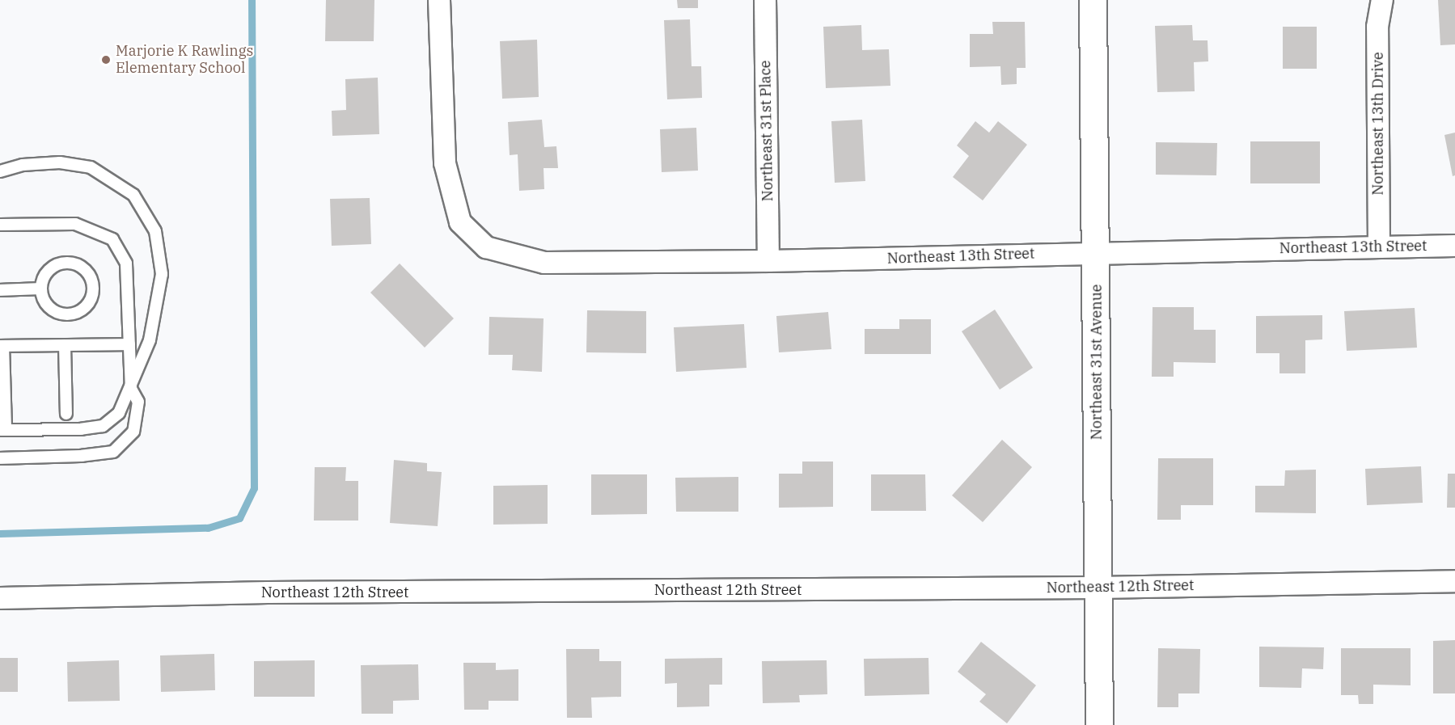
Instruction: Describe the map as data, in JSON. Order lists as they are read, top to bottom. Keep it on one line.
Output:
{"streets":{"street":["Northeast 13th Drive","Northeast 31st Place","Northeast 13th Street","Northeast 31st Avenue","Northeast 12th Street"]},"crossings":[["Northeast 13th Drive","Northeast 13th Street"],["Northeast 31st Place","Northeast 13th Street"],["Northeast 13th Street","Northeast 31st Avenue"],["Northeast 31st Avenue","Northeast 12th Street"]],"places":["Marjorie K Rawlings Elementary School"]}
